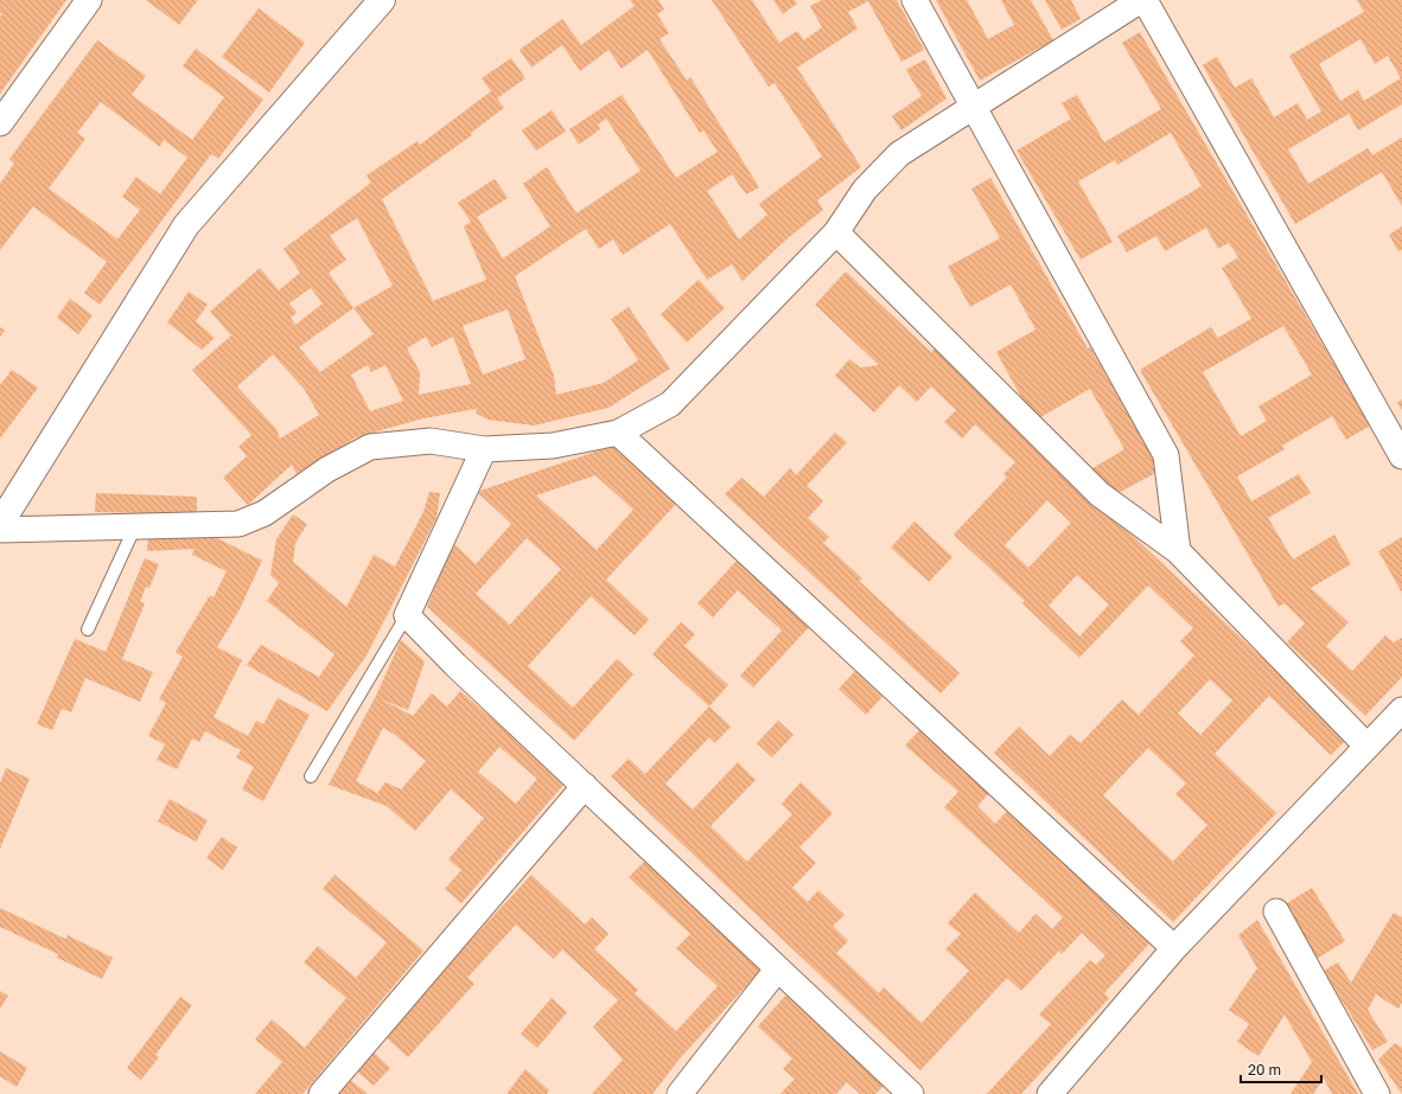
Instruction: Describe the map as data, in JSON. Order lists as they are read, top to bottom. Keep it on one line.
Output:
{"scale_bar":"20 m"}
